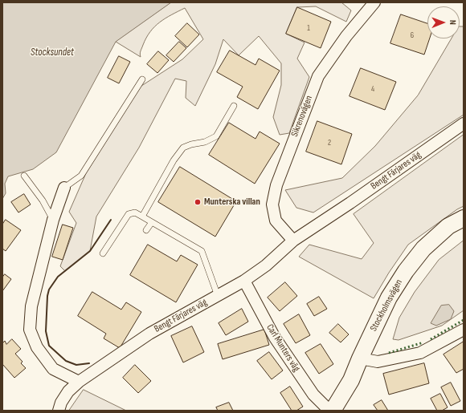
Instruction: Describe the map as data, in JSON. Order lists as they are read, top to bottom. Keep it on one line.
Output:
{"streets":{"street":["Sikrenovägen","Bengt Färjares väg","Stockholmsvägen","Carl Munters väg"]},"crossings":[["Sikrenovägen","Bengt Färjares väg"],["Bengt Färjares väg","Carl Munters väg"]],"water":["Stocksundet"],"places":["Munterska villan"],"house_numbers":["1","6","4","2"],"north":"right"}
